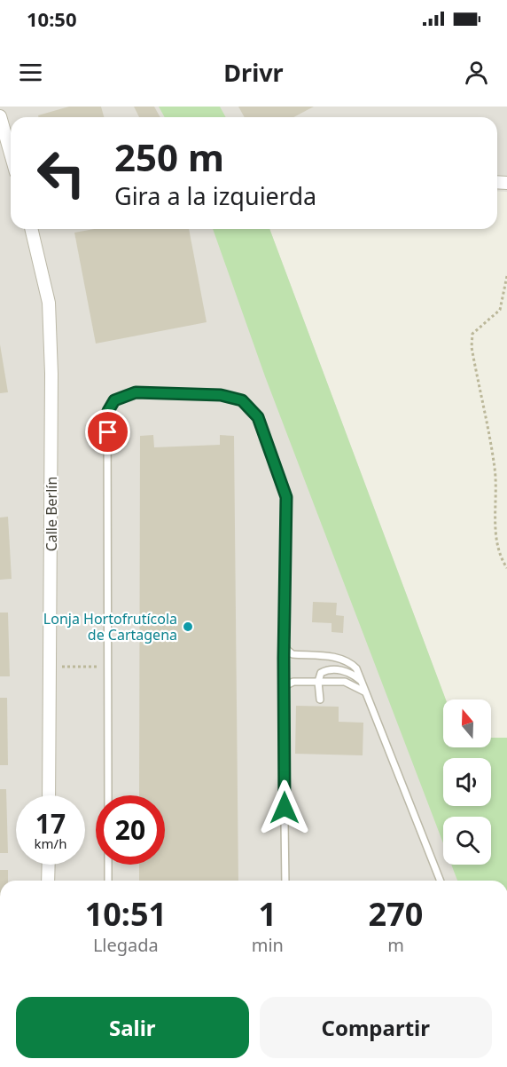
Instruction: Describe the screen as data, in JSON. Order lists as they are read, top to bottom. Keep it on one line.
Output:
{"streets":{"street":["Calle Berlín"]},"places":["Lonja Hortofrutícola de Cartagena"],"north":"top","page":{"status":"10:50","header":"Drivr","turn":["250 m","Gira a la izquierda"],"speed":"17 km/h","limit":"20","eta":["10:51","Llegada","1","min","270","m"],"buttons":["Salir","Compartir"]}}
